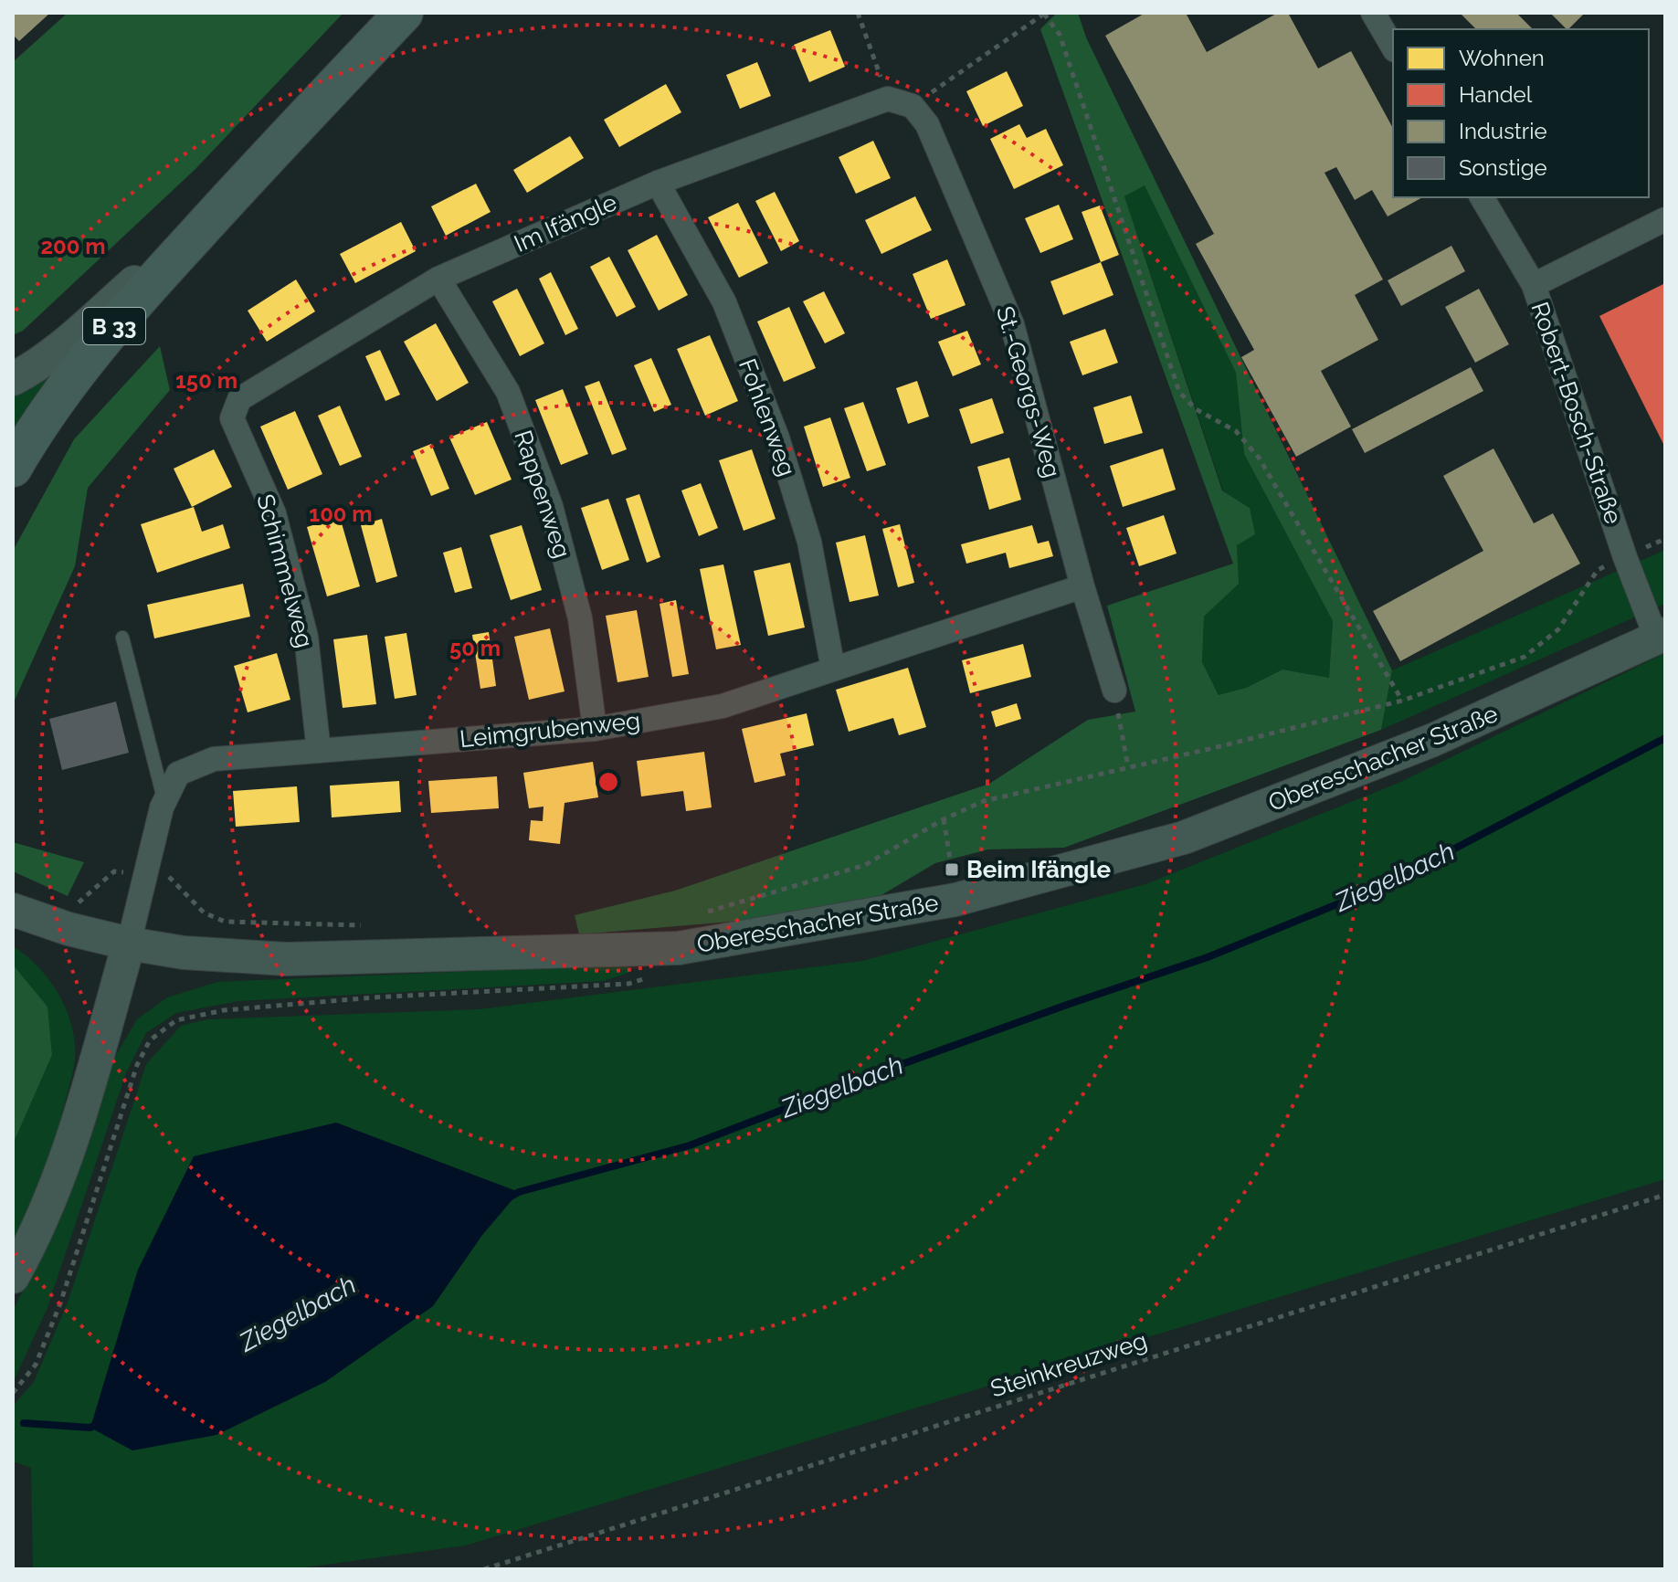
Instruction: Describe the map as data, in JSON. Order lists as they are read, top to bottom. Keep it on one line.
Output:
{"streets":{"main road":["B 33","Obereschacher Straße"],"street":["Im Ifängle","St.-Georgs-Weg","Robert-Bosch-Straße","Fohlenweg","Rappenweg","Schimmelweg","Leimgrubenweg"],"path":["Steinkreuzweg"]},"crossings":[["Im Ifängle","Fohlenweg"],["Im Ifängle","Rappenweg"],["Im Ifängle","Schimmelweg"],["St.-Georgs-Weg","Leimgrubenweg"],["Robert-Bosch-Straße","Obereschacher Straße"],["Fohlenweg","Leimgrubenweg"],["Rappenweg","Leimgrubenweg"],["Schimmelweg","Leimgrubenweg"],["Leimgrubenweg","Obereschacher Straße"]],"water":["Ziegelbach"],"places":{"transit":["Beim Ifängle"]},"legend":["Wohnen","Handel","Industrie","Sonstige"],"rings":["200 m","150 m","100 m","50 m"]}
